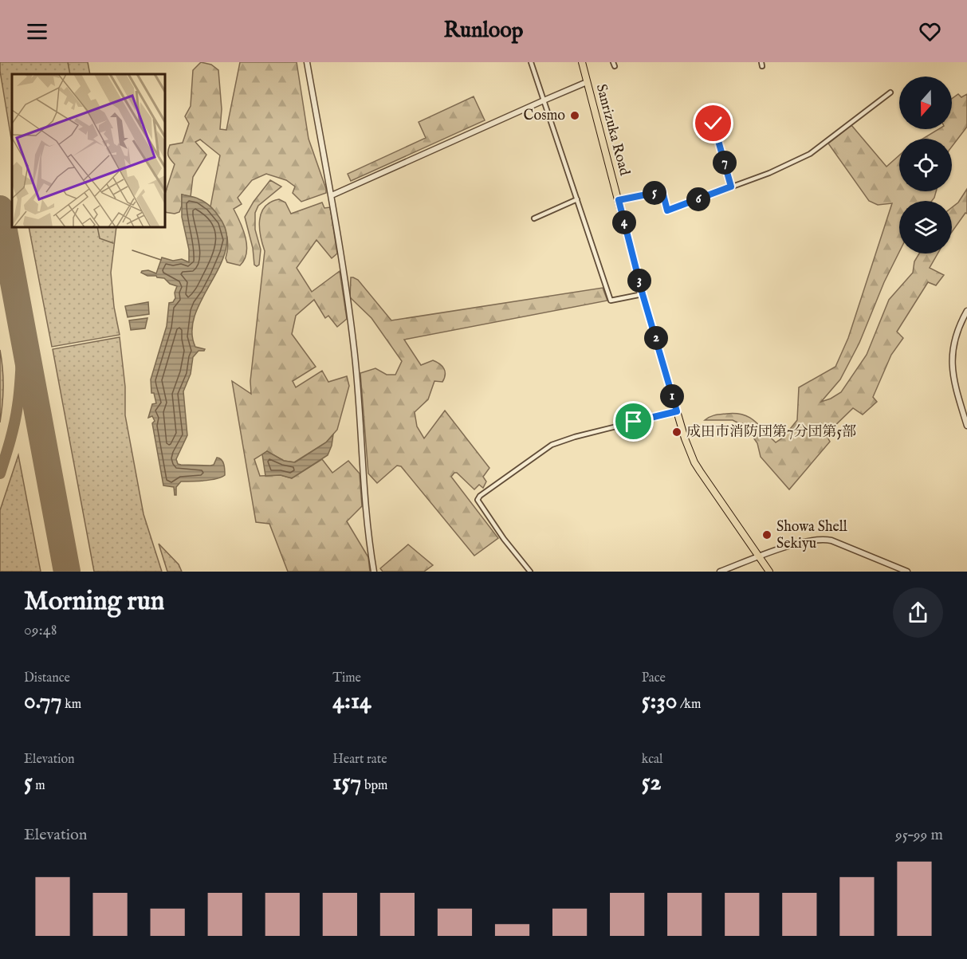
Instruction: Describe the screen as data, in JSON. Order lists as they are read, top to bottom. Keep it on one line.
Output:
{"streets":{"main road":["Sanrizuka Road"]},"places":["Cosmo","成田市消防団第7分団第5部","Showa Shell Sekiyu"],"north":"bottom","page":{"header":"Runloop","pins":["7","5","6","4","3","2","1"],"heading":["Morning run","09:48"],"stats":[["Distance","0.77 km"],["Time","4:14"],["Pace","5:30 /km"],["Elevation","5 m"],["Heart rate","157 bpm"],["kcal","52"]],"chart":["Elevation","95–99 m"]}}
